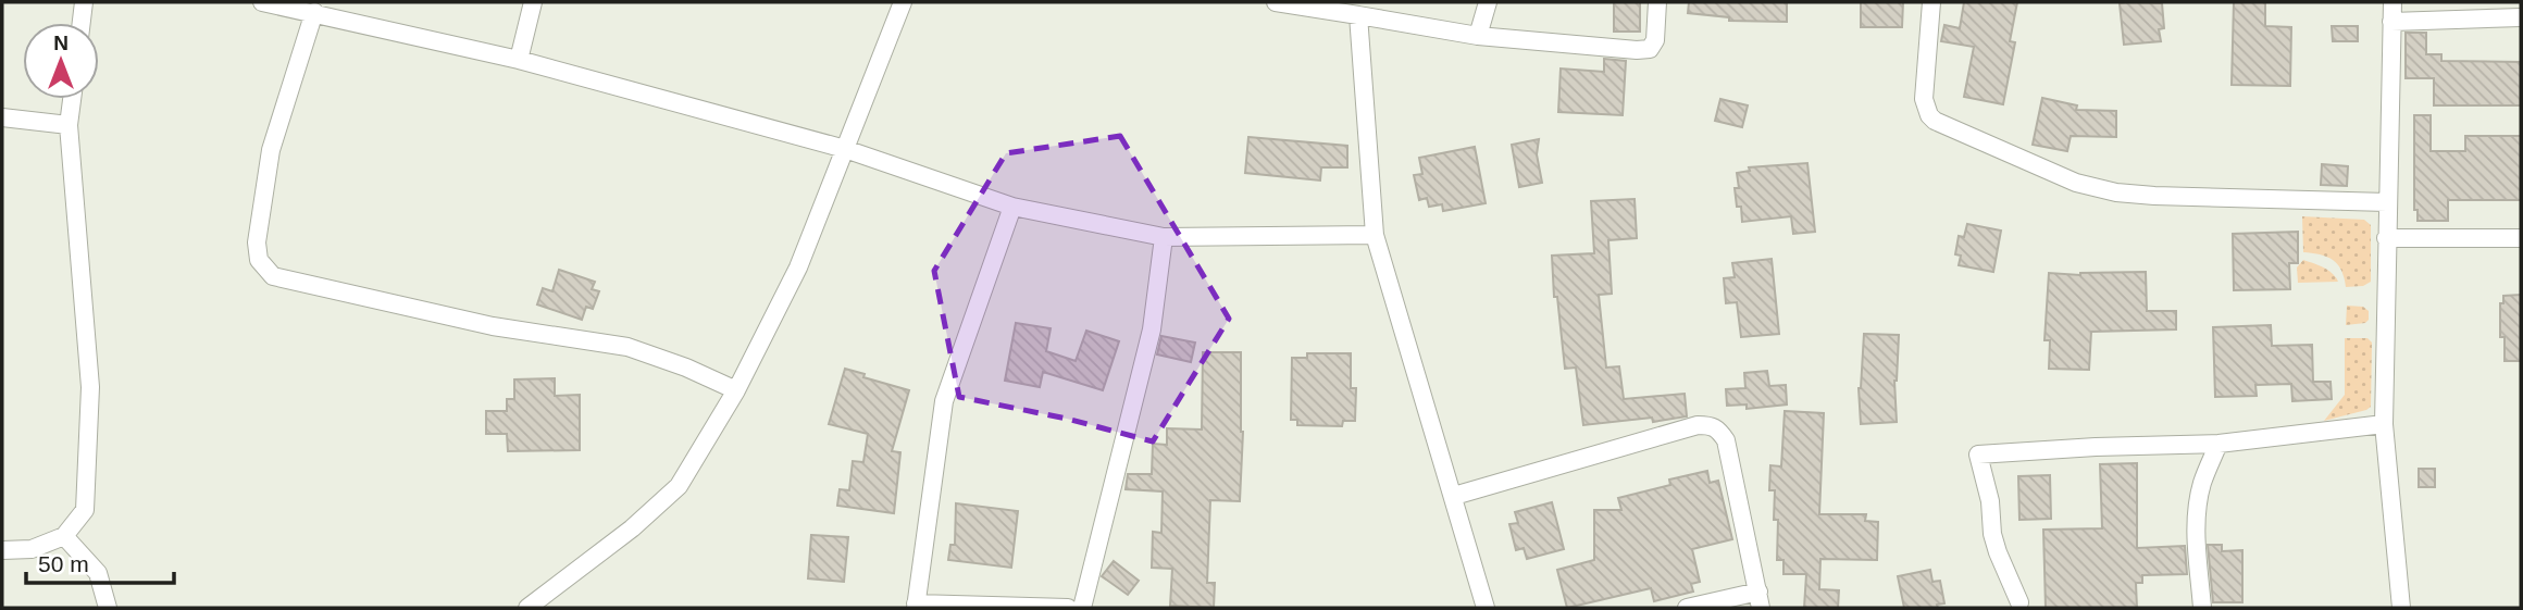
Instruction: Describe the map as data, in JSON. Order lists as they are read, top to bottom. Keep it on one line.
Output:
{"scale_bar":"50 m","north":"top"}
